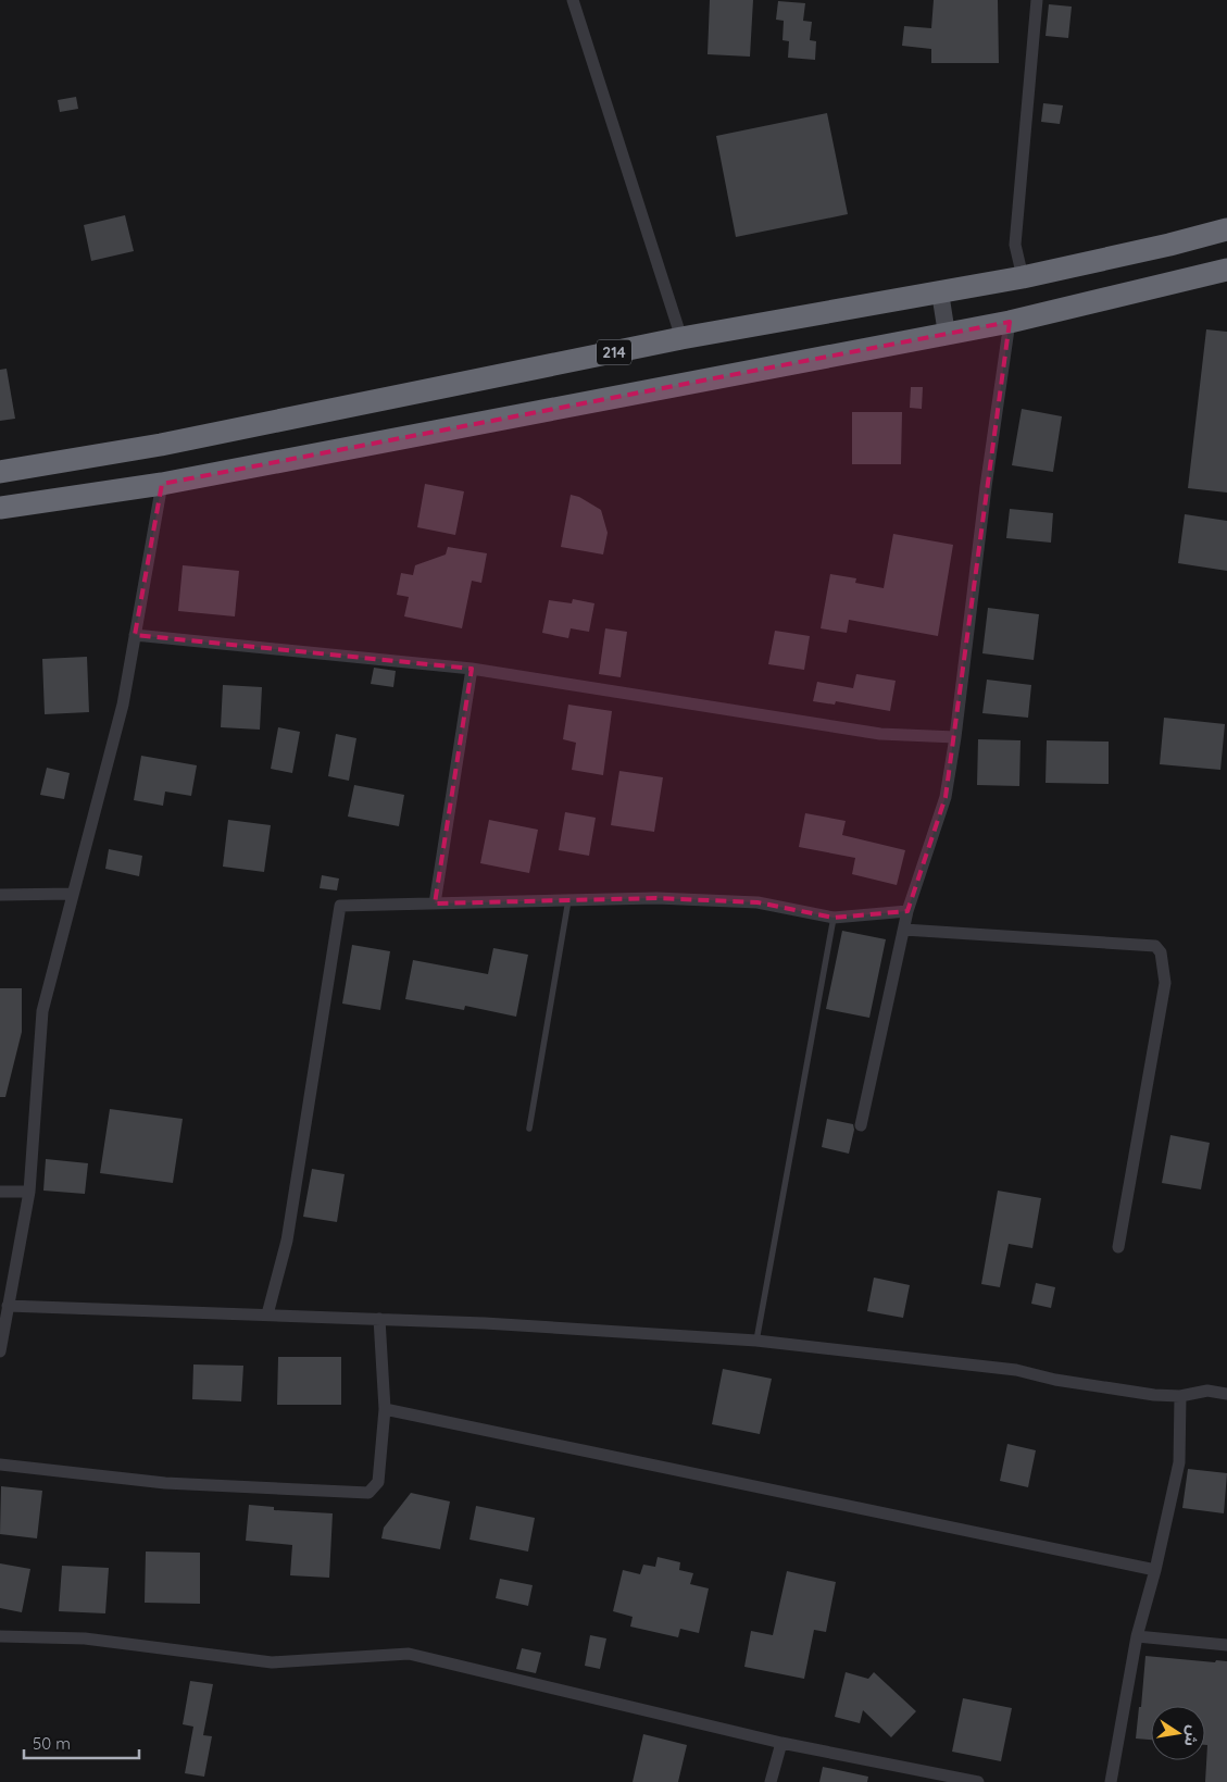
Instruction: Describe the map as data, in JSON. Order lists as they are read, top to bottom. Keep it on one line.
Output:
{"streets":{"highway":["214"]},"scale_bar":"50 m","north":"right"}
